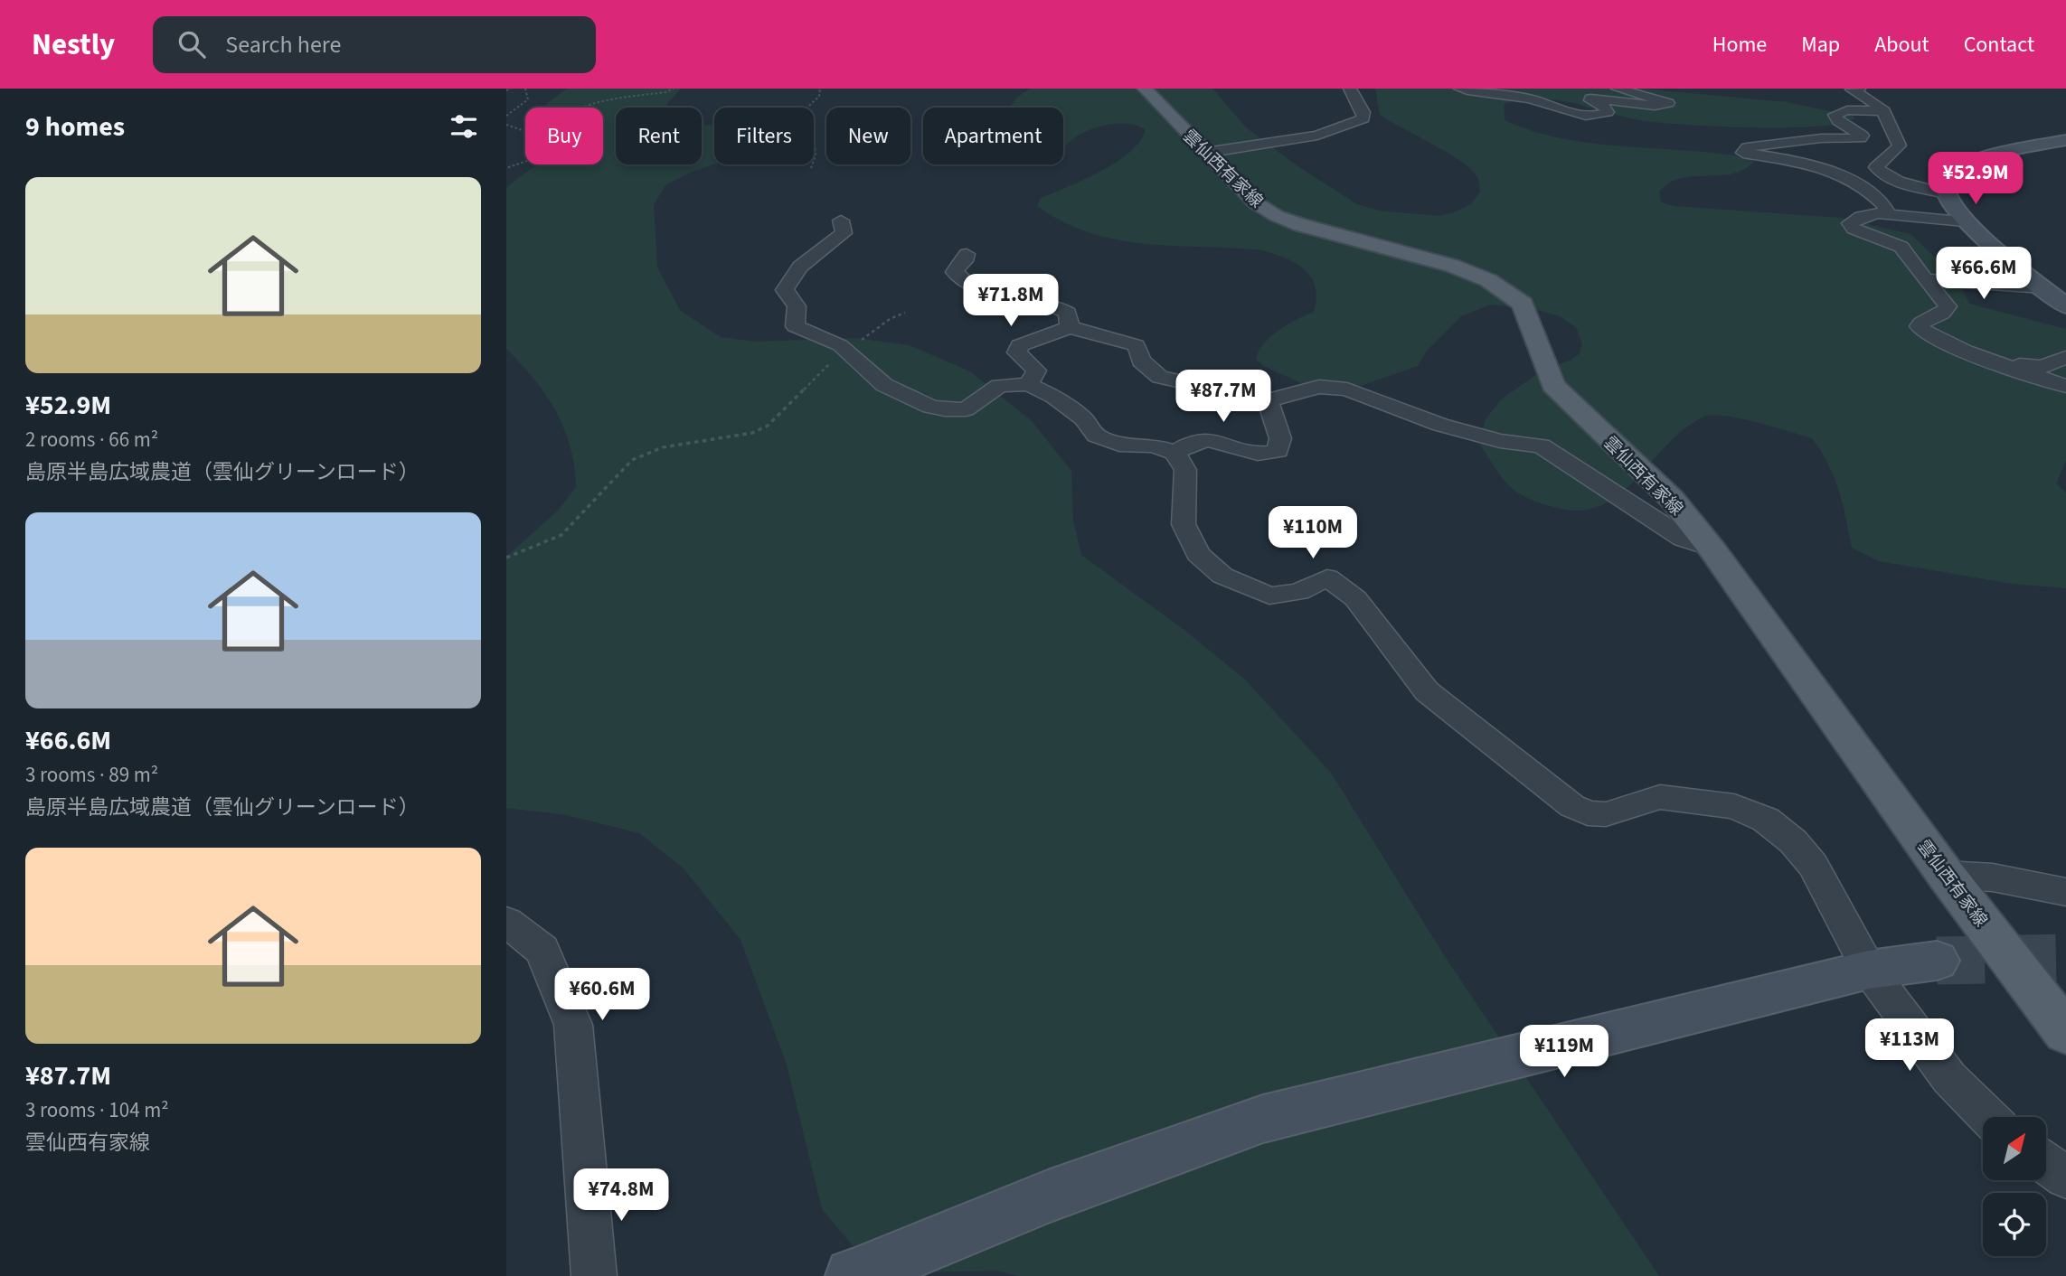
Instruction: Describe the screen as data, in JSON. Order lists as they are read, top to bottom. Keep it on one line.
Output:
{"streets":{"main road":["雲仙西有家線"]},"north":"top right","page":{"header":"Nestly","search":"Search here","nav":["Home","Map","About","Contact"],"heading":"9 homes","chip":["Buy","Rent","Filters","New","Apartment"],"price":["¥52.9M","¥66.6M","¥71.8M","¥87.7M","¥110M","¥60.6M","¥113M","¥119M","¥74.8M"],"list":[{"name":"¥52.9M","note":"2 rooms · 66 m² · 島原半島広域農道（雲仙グリーンロード）"},{"name":"¥66.6M","note":"3 rooms · 89 m² · 島原半島広域農道（雲仙グリーンロード）"},{"name":"¥87.7M","note":"3 rooms · 104 m² · 雲仙西有家線"}]}}
